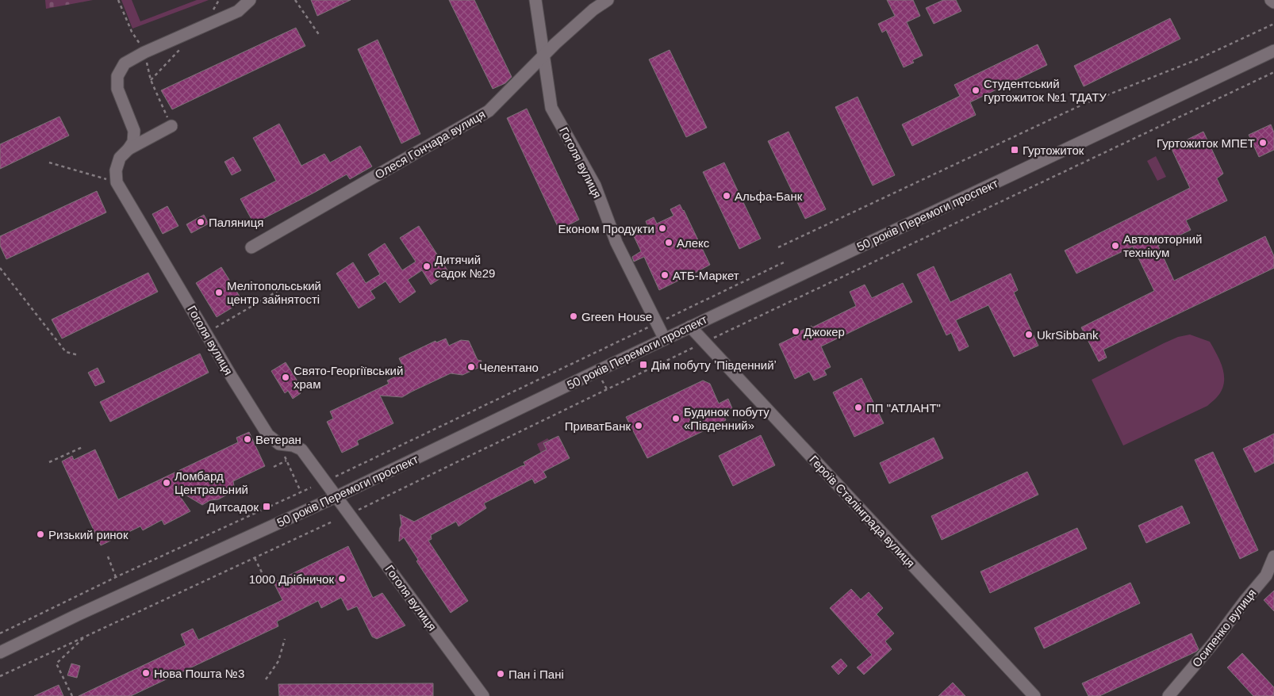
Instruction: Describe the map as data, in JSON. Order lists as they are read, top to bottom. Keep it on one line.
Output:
{"streets":{"street":["Олеся Гончара вулиця","Гоголя вулиця","50 років Перемоги проспект","Героїв Сталінграда вулиця","Осипенко вулиця"]},"crossings":[["Олеся Гончара вулиця","Гоголя вулиця"],["Гоголя вулиця","50 років Перемоги проспект"],["50 років Перемоги проспект","Героїв Сталінграда вулиця"]],"places":{"other":["Студентський гуртожиток №1 ТДАТУ","Гуртожиток МПЕТ","Альфа-Банк","Паляниця","Економ Продукти","Алекс","Автомоторний технікум","Дитячий садок №29","АТБ-Маркет","Мелітопольський центр зайнятості","Green House","Джокер","UkrSibbank","Челентано","Свято-Георгіївський храм","ПП \"АТЛАНТ\"","Будинок побуту «Південний»","ПриватБанк","Ветеран","Ломбард Центральний","Ризький ринок","1000 Дрібничок","Нова Пошта №3","Пан і Пані"],"transit":["Гуртожиток","Дім побуту ʼПівденнийʼ","Дитсадок"]}}
